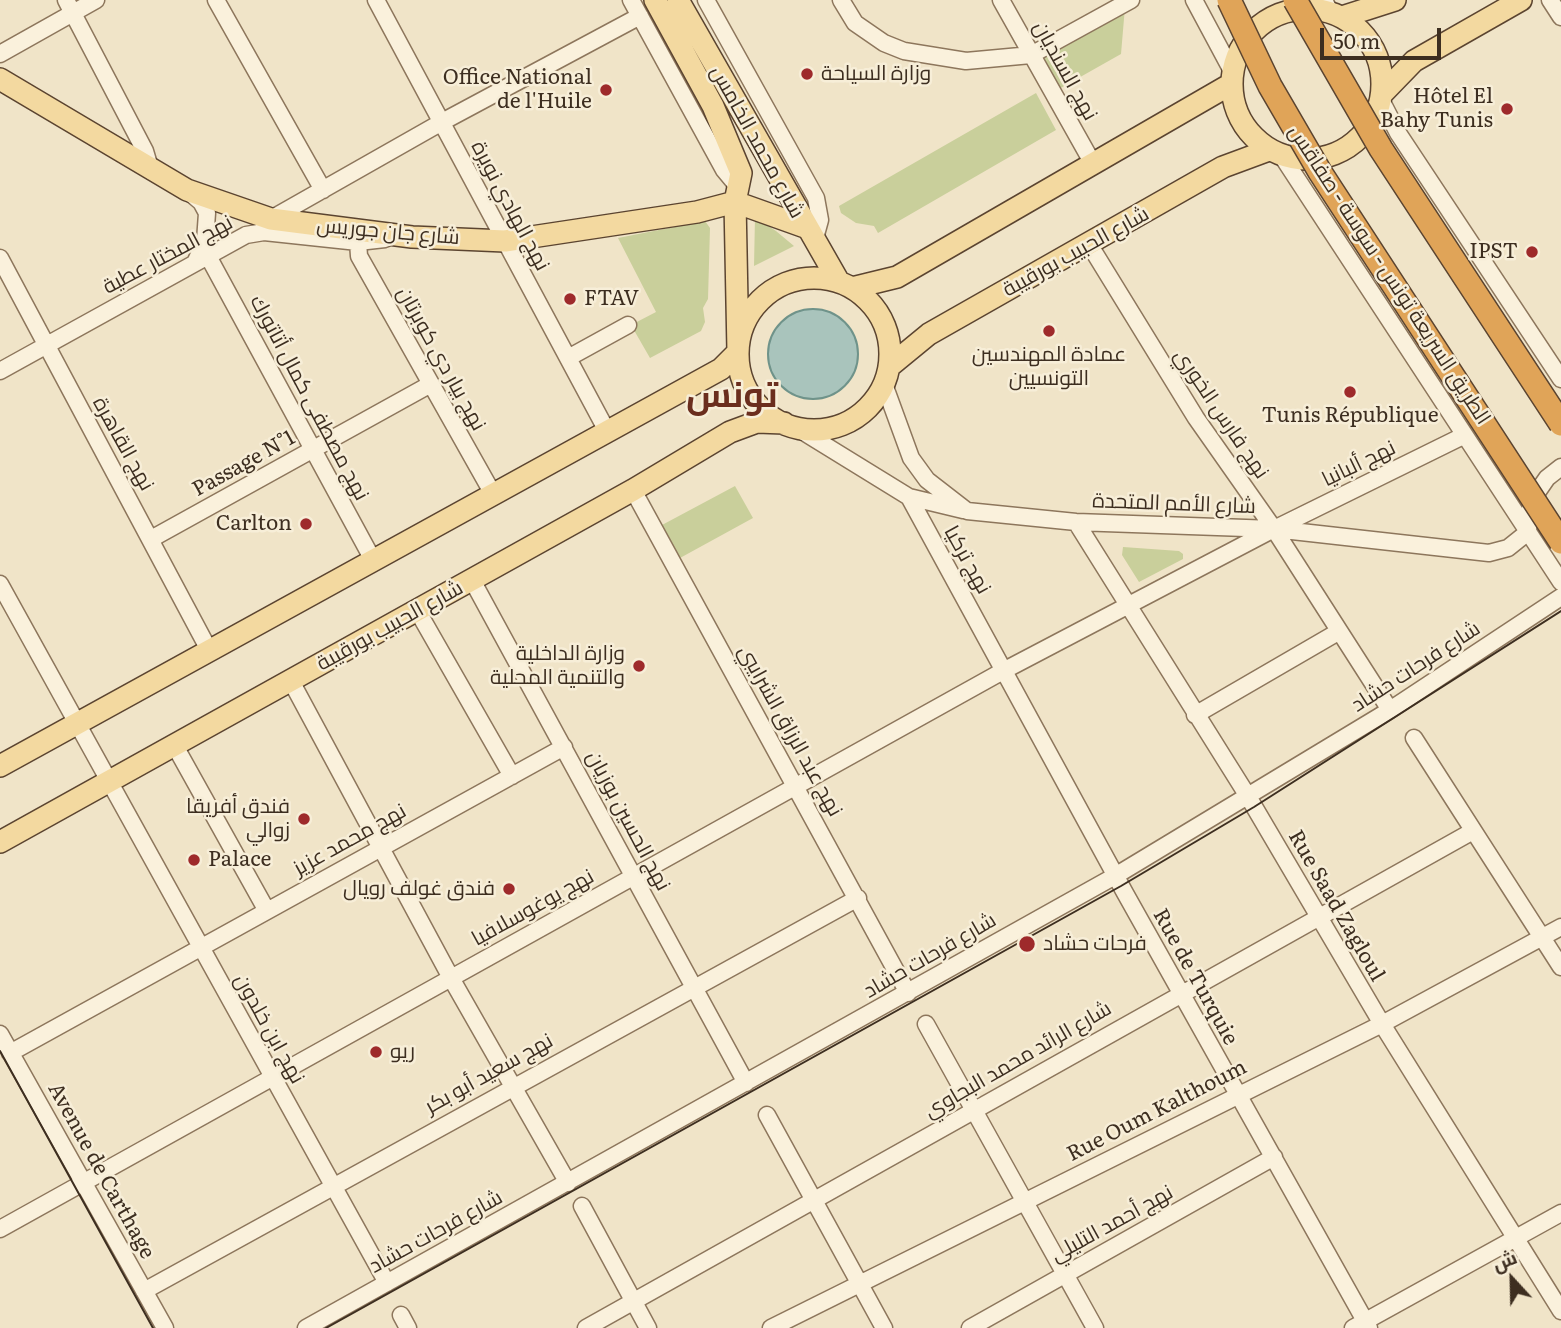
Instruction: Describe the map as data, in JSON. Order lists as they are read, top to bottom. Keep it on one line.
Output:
{"streets":{"highway":["الطريق السريعة تونس - سوسة - صفاقس"],"main road":["شارع محمد الخامس","شارع جان جوريس","شارع الحبيب بورقيبة"],"street":["نهج السنديان","نهج الهادي نويرة","نهج المختار عطية","نهج بيار دي كوبرتان","نهج مصطفى كمال أتاتورك","نهج فارس الخوري","نهج القاهرة","Passage N°1","نهج ألبانيا","شارع الأمم المتحدة","نهج تركيا","شارع فرحات حشاد","نهج عبد الرزاق الشرايبي","نهج الحسين بوزيان","نهج محمد عزيز","Rue Saad Zagloul","نهج يوغوسلافيا","Rue de Turquie","نهج ابن خلدون","شارع الرائد محمد البجاوي","نهج سعيد أبو بكر","Rue Oum Kalthoum","Avenue de Carthage","نهج أحمد التليلي"]},"crossings":[["شارع محمد الخامس","شارع جان جوريس"],["شارع محمد الخامس","شارع الحبيب بورقيبة"],["نهج الهادي نويرة","شارع جان جوريس"],["شارع جان جوريس","نهج المختار عطية"],["شارع الحبيب بورقيبة","نهج فارس الخوري"],["شارع الحبيب بورقيبة","نهج عبد الرزاق الشرايبي"],["شارع الحبيب بورقيبة","نهج الحسين بوزيان"],["شارع الحبيب بورقيبة","نهج ابن خلدون"],["نهج المختار عطية","نهج بيار دي كوبرتان"],["نهج المختار عطية","نهج مصطفى كمال أتاتورك"],["نهج المختار عطية","نهج القاهرة"],["نهج بيار دي كوبرتان","Passage N°1"],["نهج مصطفى كمال أتاتورك","Passage N°1"],["نهج فارس الخوري","نهج ألبانيا"],["نهج فارس الخوري","شارع الأمم المتحدة"],["نهج فارس الخوري","شارع فرحات حشاد"],["نهج القاهرة","Passage N°1"],["نهج ألبانيا","شارع الأمم المتحدة"],["نهج ألبانيا","Rue Saad Zagloul"],["نهج ألبانيا","نهج يوغوسلافيا"],["شارع الأمم المتحدة","نهج تركيا"],["شارع الأمم المتحدة","Rue Saad Zagloul"],["نهج تركيا","Rue de Turquie"],["شارع فرحات حشاد","نهج عبد الرزاق الشرايبي"],["شارع فرحات حشاد","نهج الحسين بوزيان"],["شارع فرحات حشاد","Rue Saad Zagloul"],["شارع فرحات حشاد","Rue de Turquie"],["شارع فرحات حشاد","نهج ابن خلدون"],["نهج عبد الرزاق الشرايبي","نهج يوغوسلافيا"],["نهج عبد الرزاق الشرايبي","نهج سعيد أبو بكر"],["نهج الحسين بوزيان","نهج محمد عزيز"],["نهج الحسين بوزيان","نهج يوغوسلافيا"],["نهج الحسين بوزيان","نهج سعيد أبو بكر"],["نهج محمد عزيز","نهج ابن خلدون"],["نهج محمد عزيز","Avenue de Carthage"],["Rue Saad Zagloul","نهج يوغوسلافيا"],["Rue Saad Zagloul","شارع الرائد محمد البجاوي"],["Rue Saad Zagloul","Rue Oum Kalthoum"],["نهج يوغوسلافيا","Rue de Turquie"],["نهج يوغوسلافيا","نهج ابن خلدون"],["نهج يوغوسلافيا","Avenue de Carthage"],["Rue de Turquie","شارع الرائد محمد البجاوي"],["Rue de Turquie","Rue Oum Kalthoum"],["Rue de Turquie","نهج أحمد التليلي"],["نهج ابن خلدون","نهج سعيد أبو بكر"],["نهج سعيد أبو بكر","Avenue de Carthage"]],"districts":["تونس"],"places":["وزارة السياحة","Office National de l'Huile","Hôtel El Bahy Tunis","IPST","FTAV","عمادة المهندسين التونسيين","Tunis République","Carlton","وزارة الداخلية والتنمية المحلية","فندق أفريقا زوالي","Palace","فندق غولف رويال","فرحات حشاد","ريو"],"scale_bar":"50 m","north":"top"}
